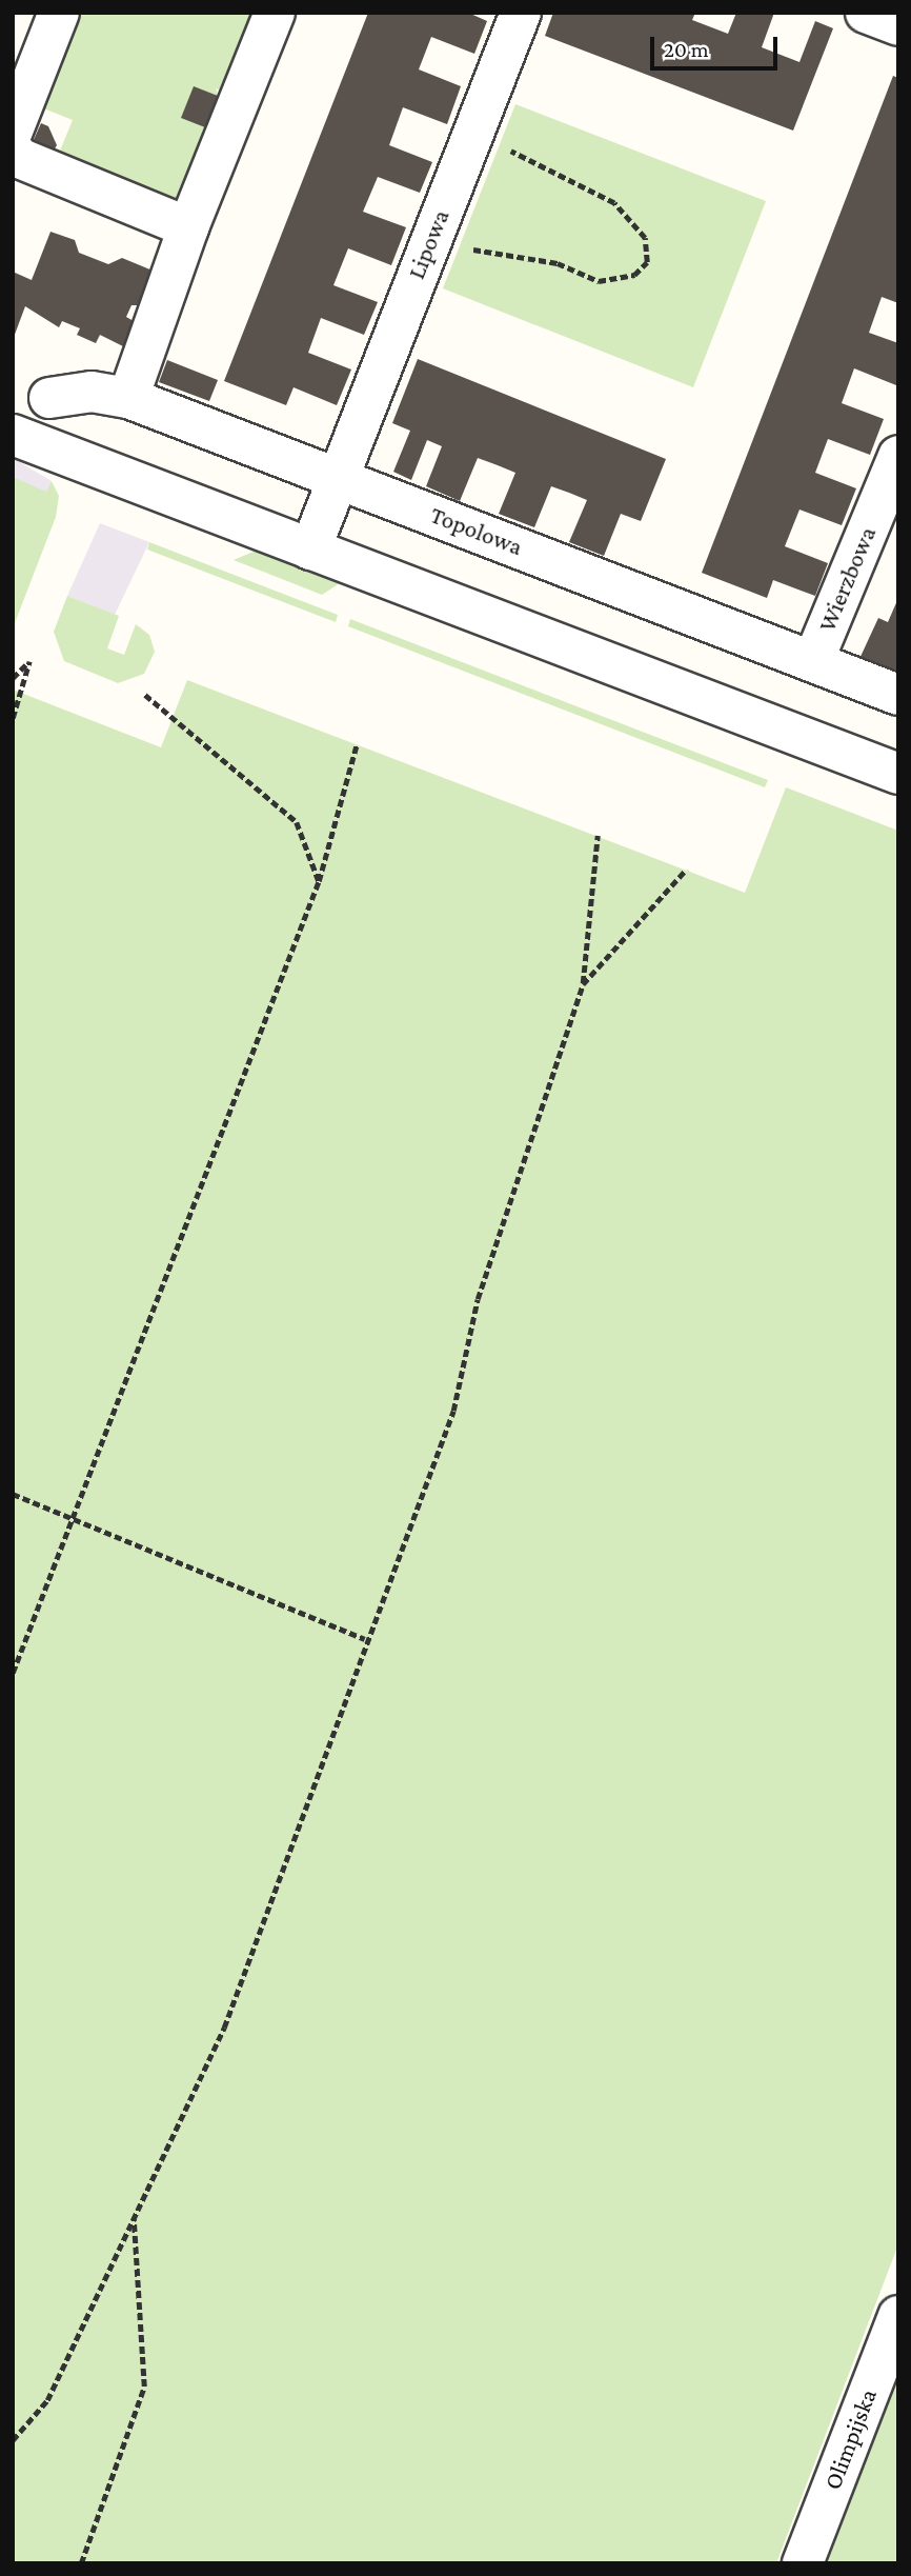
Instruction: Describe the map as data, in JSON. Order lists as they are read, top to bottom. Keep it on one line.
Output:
{"streets":{"street":["Lipowa","Topolowa","Wierzbowa","Olimpijska"]},"crossings":[["Lipowa","Topolowa"],["Topolowa","Wierzbowa"]],"scale_bar":"20 m"}
